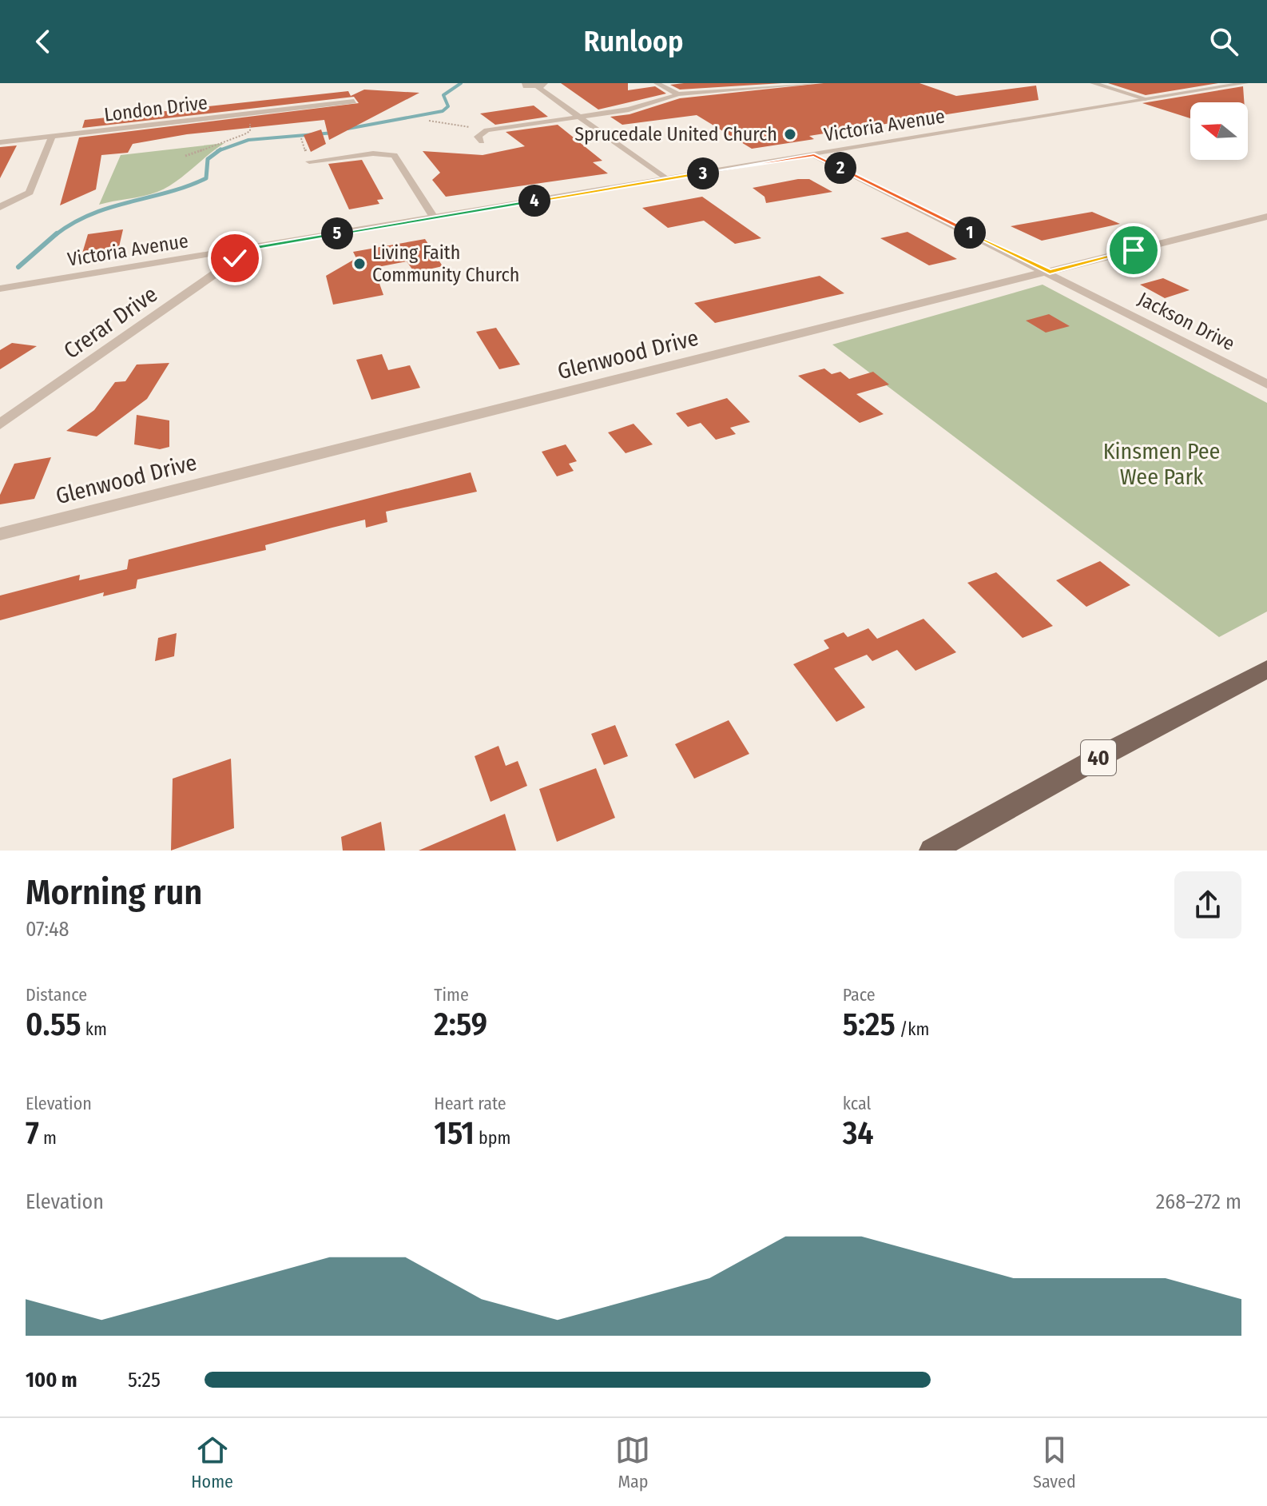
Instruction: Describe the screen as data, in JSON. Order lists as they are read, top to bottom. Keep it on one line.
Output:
{"streets":{"main road":["40"],"street":["London Drive","Victoria Avenue","Jackson Drive","Crerar Drive","Glenwood Drive"]},"crossings":[["Victoria Avenue","Jackson Drive"],["Victoria Avenue","Crerar Drive"],["Jackson Drive","Glenwood Drive"]],"parks":["Kinsmen Pee Wee Park"],"places":["Sprucedale United Church","Living Faith Community Church"],"north":"left","page":{"header":"Runloop","pins":["2","3","4","1","5"],"heading":["Morning run","07:48"],"stats":[["Distance","0.55 km"],["Time","2:59"],["Pace","5:25 /km"],["Elevation","7 m"],["Heart rate","151 bpm"],["kcal","34"]],"chart":["Elevation","268–272 m"],"list":[{"name":"100 m","note":"5:25"}],"tabs":["Home","Map","Saved"]}}
